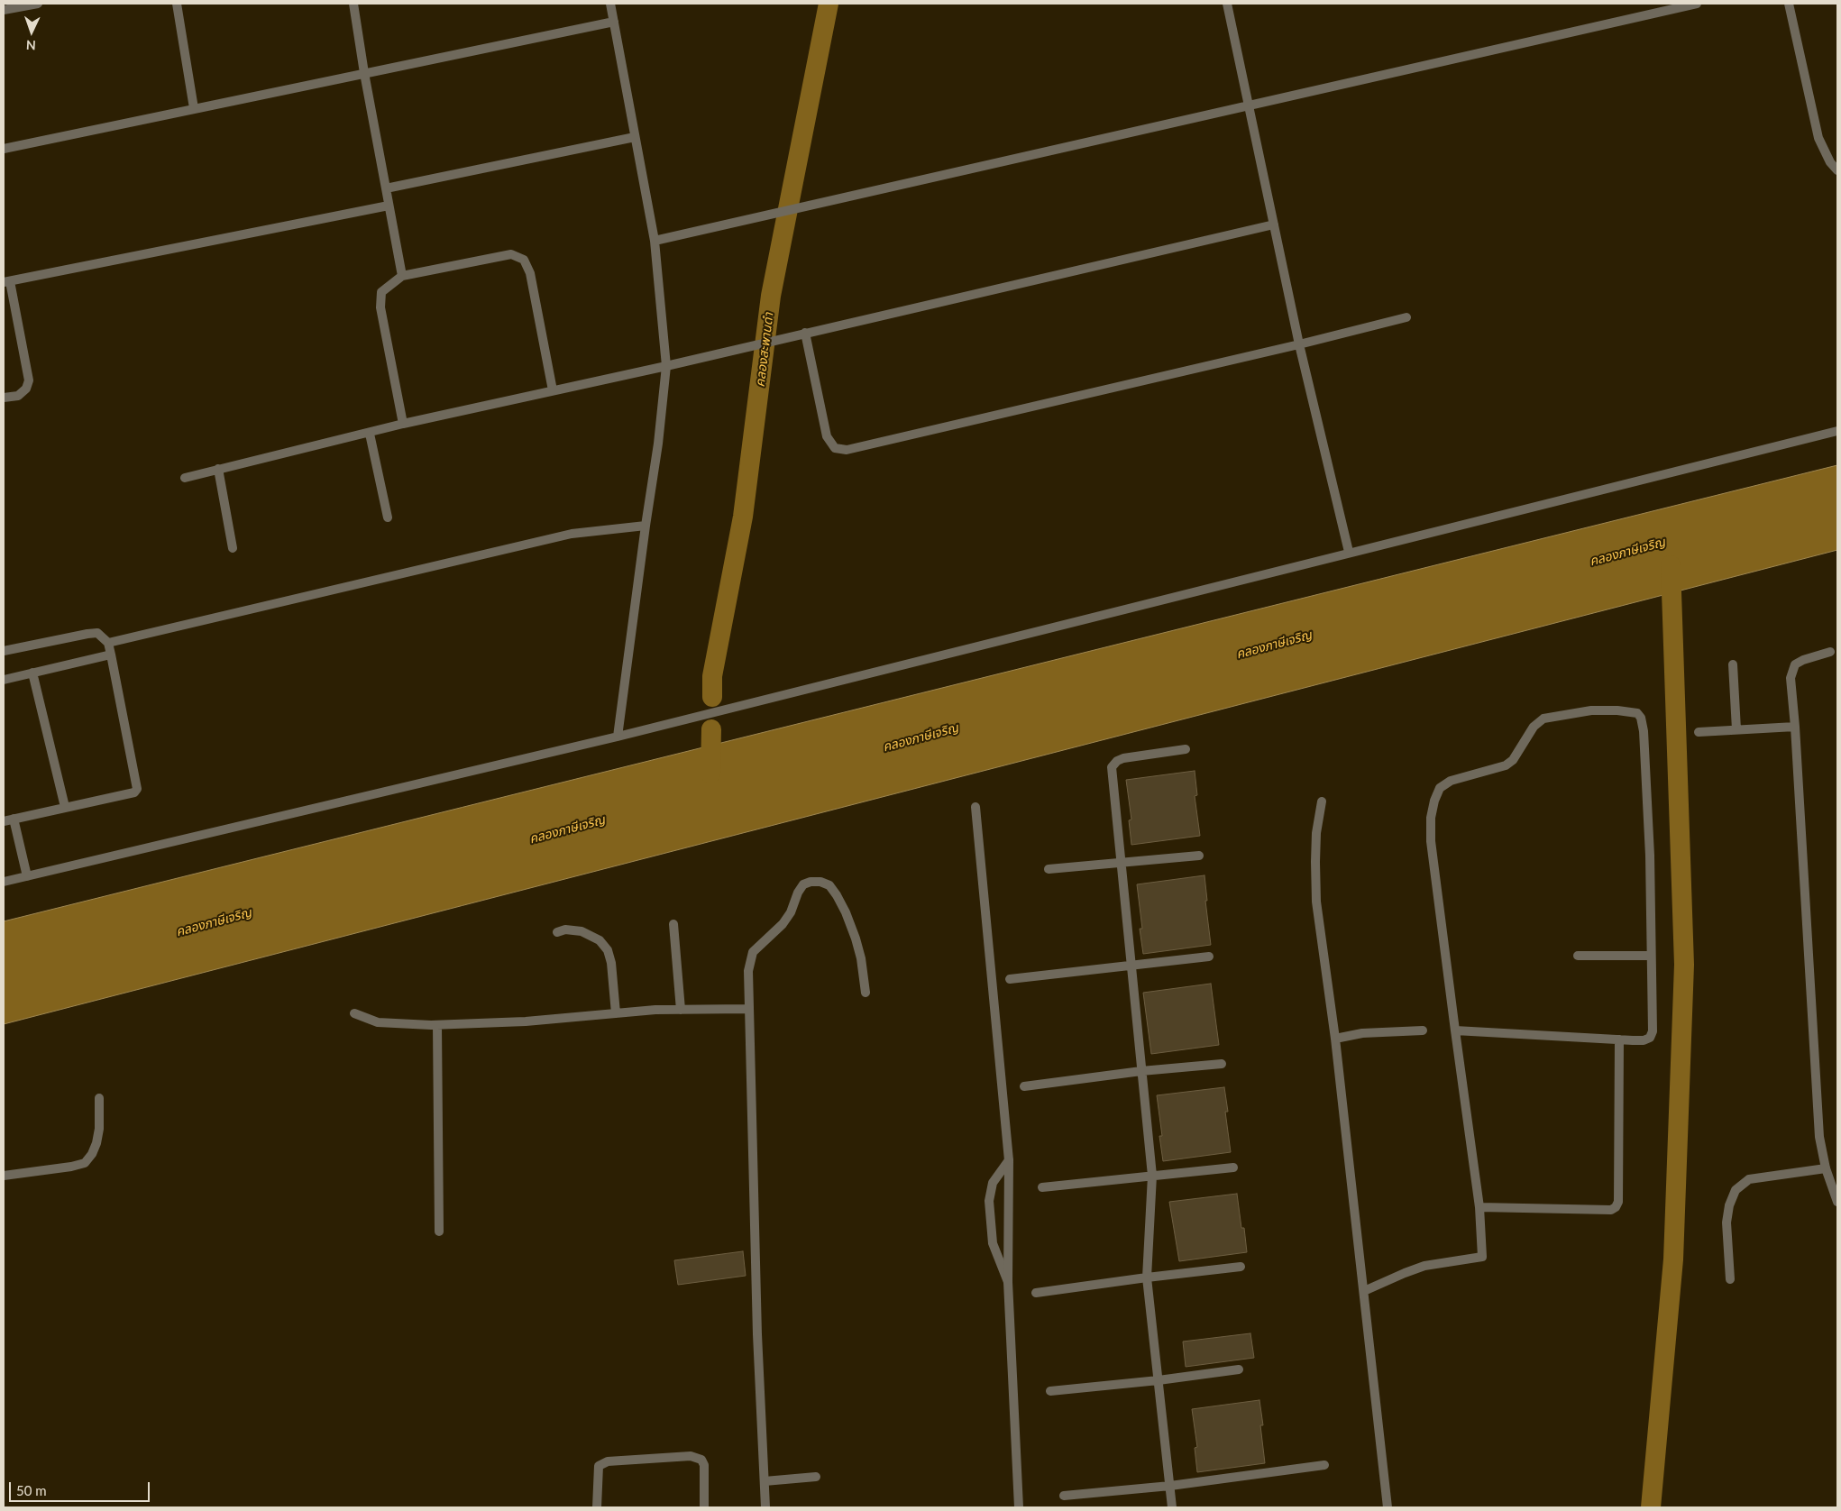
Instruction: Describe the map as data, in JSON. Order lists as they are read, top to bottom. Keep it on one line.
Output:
{"water":["คลองสะพานดำ","คลองภาษีเจริญ"],"scale_bar":"50 m","north":"bottom"}
